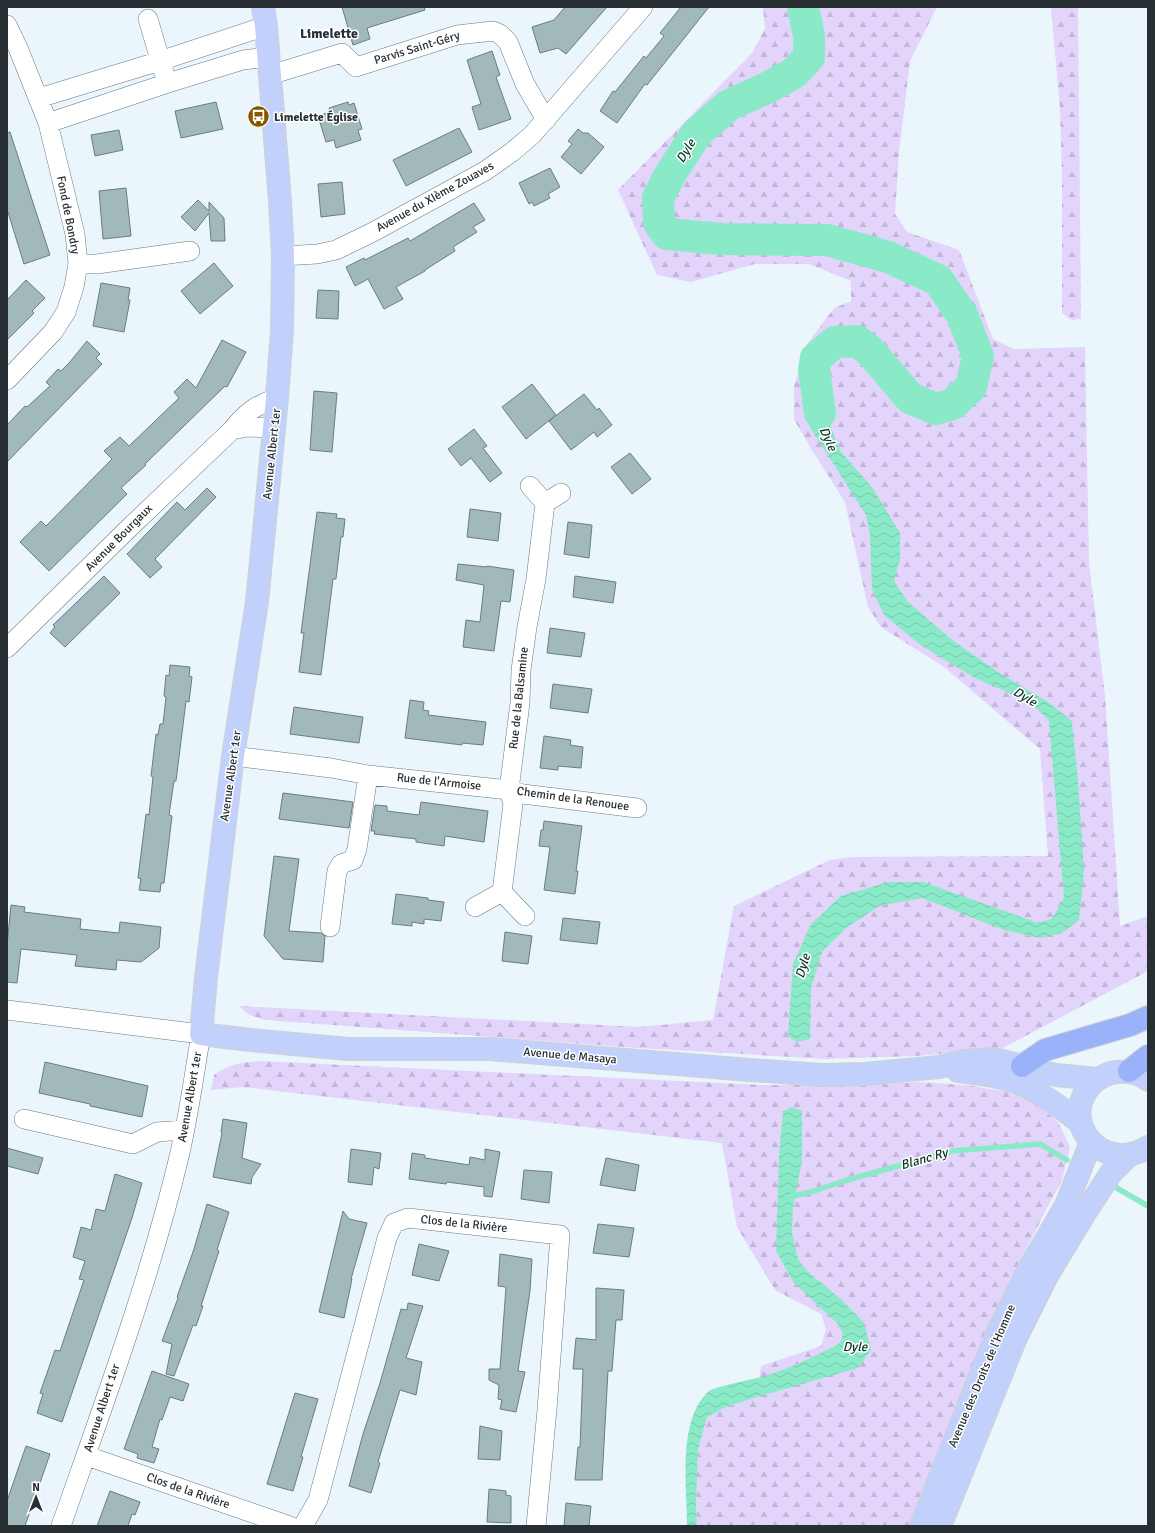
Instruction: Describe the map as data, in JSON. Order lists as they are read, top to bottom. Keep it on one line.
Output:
{"streets":{"main road":["Avenue Albert 1er","Avenue de Masaya","Avenue des Droits de l'Homme"],"street":["Parvis Saint-Géry","Avenue du XIème Zouaves","Fond de Bondry","Avenue Bourgaux","Rue de la Balsamine","Rue de l'Armoise","Chemin de la Renouee","Clos de la Rivière"]},"crossings":[["Parvis Saint-Géry","Avenue du XIème Zouaves"],["Parvis Saint-Géry","Avenue Albert 1er"],["Avenue du XIème Zouaves","Avenue Albert 1er"],["Avenue Albert 1er","Avenue Bourgaux"],["Avenue Albert 1er","Rue de l'Armoise"],["Avenue Albert 1er","Avenue de Masaya"],["Avenue Albert 1er","Clos de la Rivière"],["Rue de la Balsamine","Rue de l'Armoise"],["Rue de la Balsamine","Chemin de la Renouee"],["Rue de l'Armoise","Chemin de la Renouee"],["Avenue de Masaya","Avenue des Droits de l'Homme"]],"districts":["Limelette"],"water":["Dyle","Blanc Ry"],"places":{"bus stop":["Limelette Église"]},"north":"top"}
